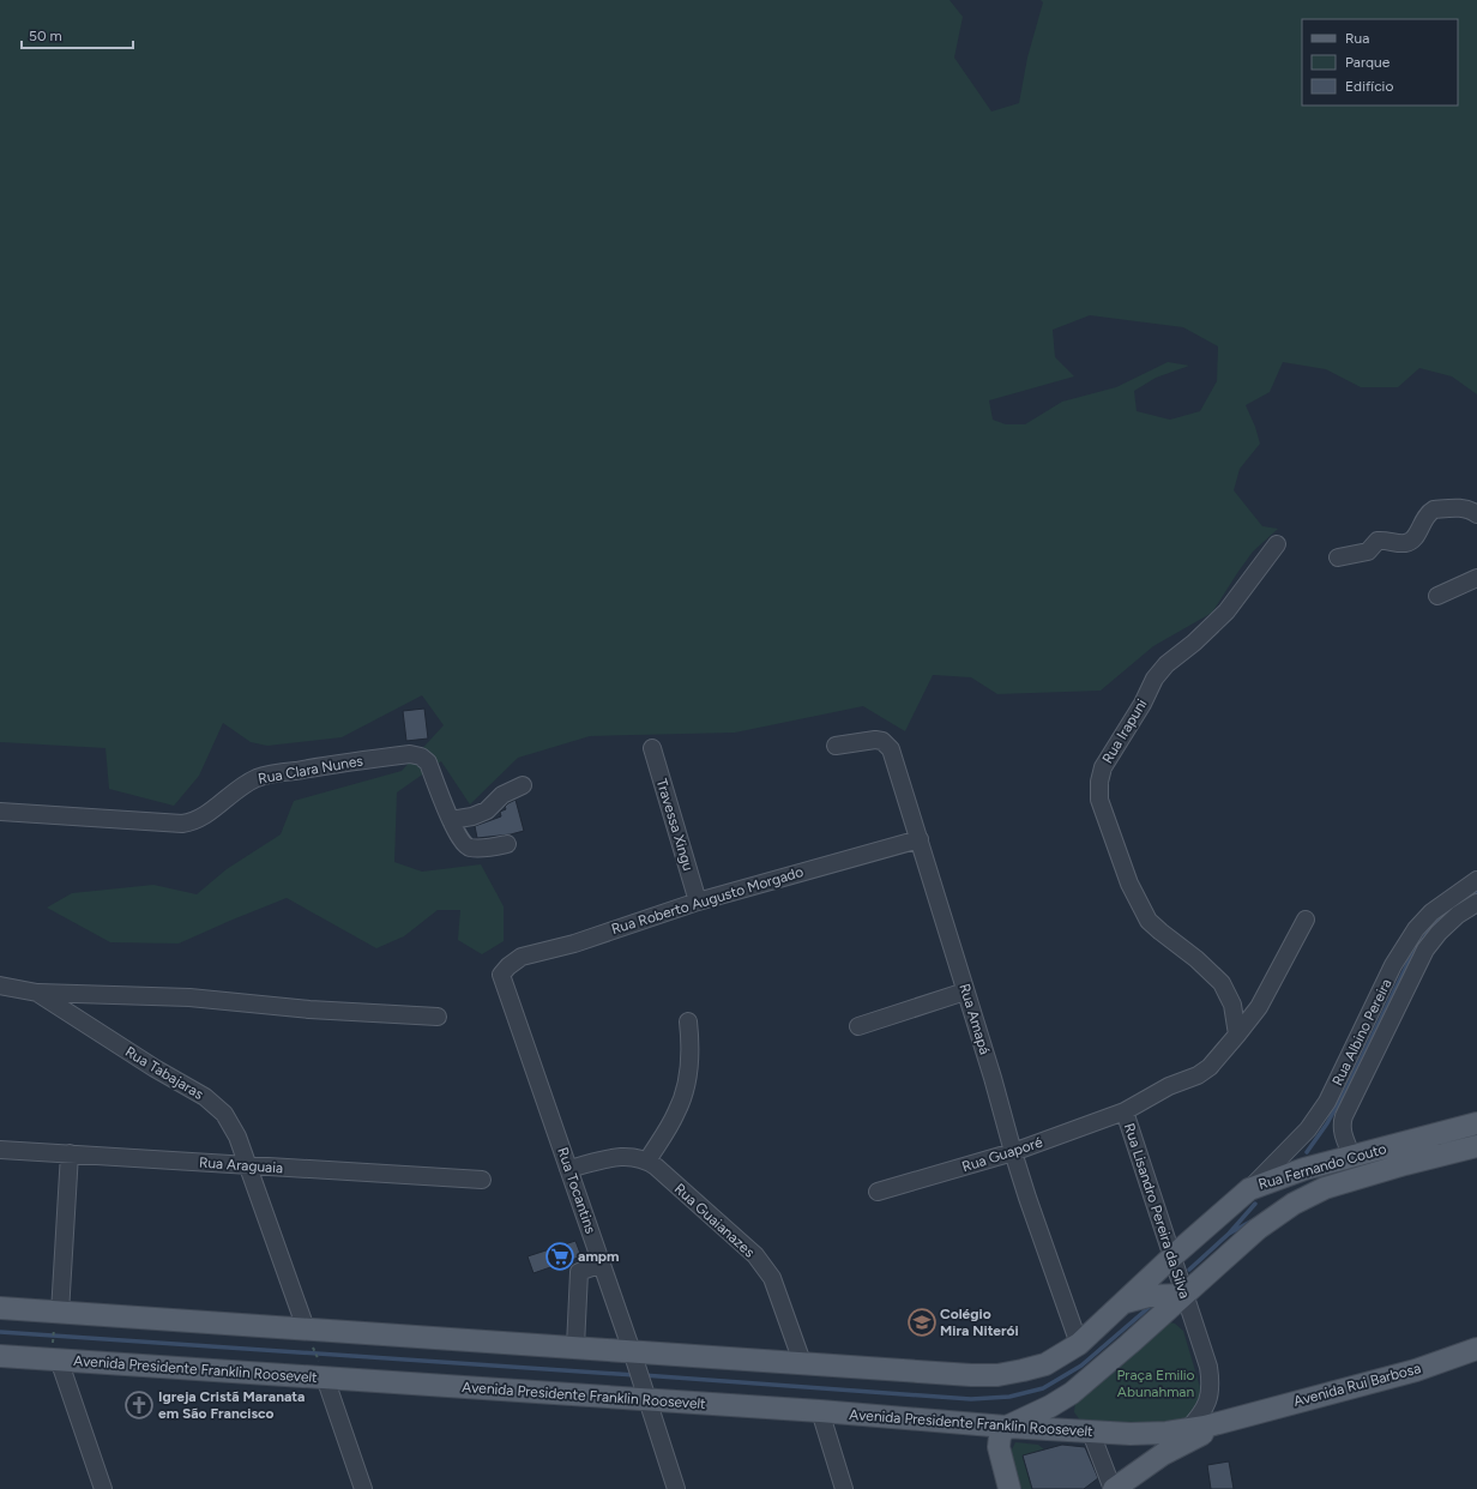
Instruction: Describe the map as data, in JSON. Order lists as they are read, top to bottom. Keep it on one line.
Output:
{"streets":{"main road":["Rua Fernando Couto","Avenida Presidente Franklin Roosevelt","Avenida Rui Barbosa"],"street":["Rua Irapuni","Rua Clara Nunes","Travessa Xingu","Rua Roberto Augusto Morgado","Rua Amapá","Rua Albino Pereira","Rua Tabajaras","Rua Guaporé","Rua Araguaia","Rua Tocantins","Rua Lisandro Pereira da Silva","Rua Guaianazes"]},"crossings":[["Rua Irapuni","Rua Lisandro Pereira da Silva"],["Travessa Xingu","Rua Roberto Augusto Morgado"],["Rua Roberto Augusto Morgado","Rua Amapá"],["Rua Roberto Augusto Morgado","Rua Tocantins"],["Rua Amapá","Rua Guaporé"],["Rua Albino Pereira","Rua Fernando Couto"],["Rua Tabajaras","Rua Araguaia"],["Rua Guaporé","Rua Lisandro Pereira da Silva"],["Rua Fernando Couto","Rua Lisandro Pereira da Silva"],["Rua Tocantins","Rua Guaianazes"],["Rua Tocantins","Avenida Presidente Franklin Roosevelt"],["Rua Lisandro Pereira da Silva","Avenida Presidente Franklin Roosevelt"],["Rua Lisandro Pereira da Silva","Avenida Rui Barbosa"],["Avenida Presidente Franklin Roosevelt","Avenida Rui Barbosa"]],"parks":["Praça Emilio Abunahman"],"places":{"supermarket":["ampm"],"school or university":["Colégio Mira Niterói"],"church":["Igreja Cristã Maranata em São Francisco"]},"legend":["Rua","Parque","Edifício"],"scale_bar":"50 m"}
